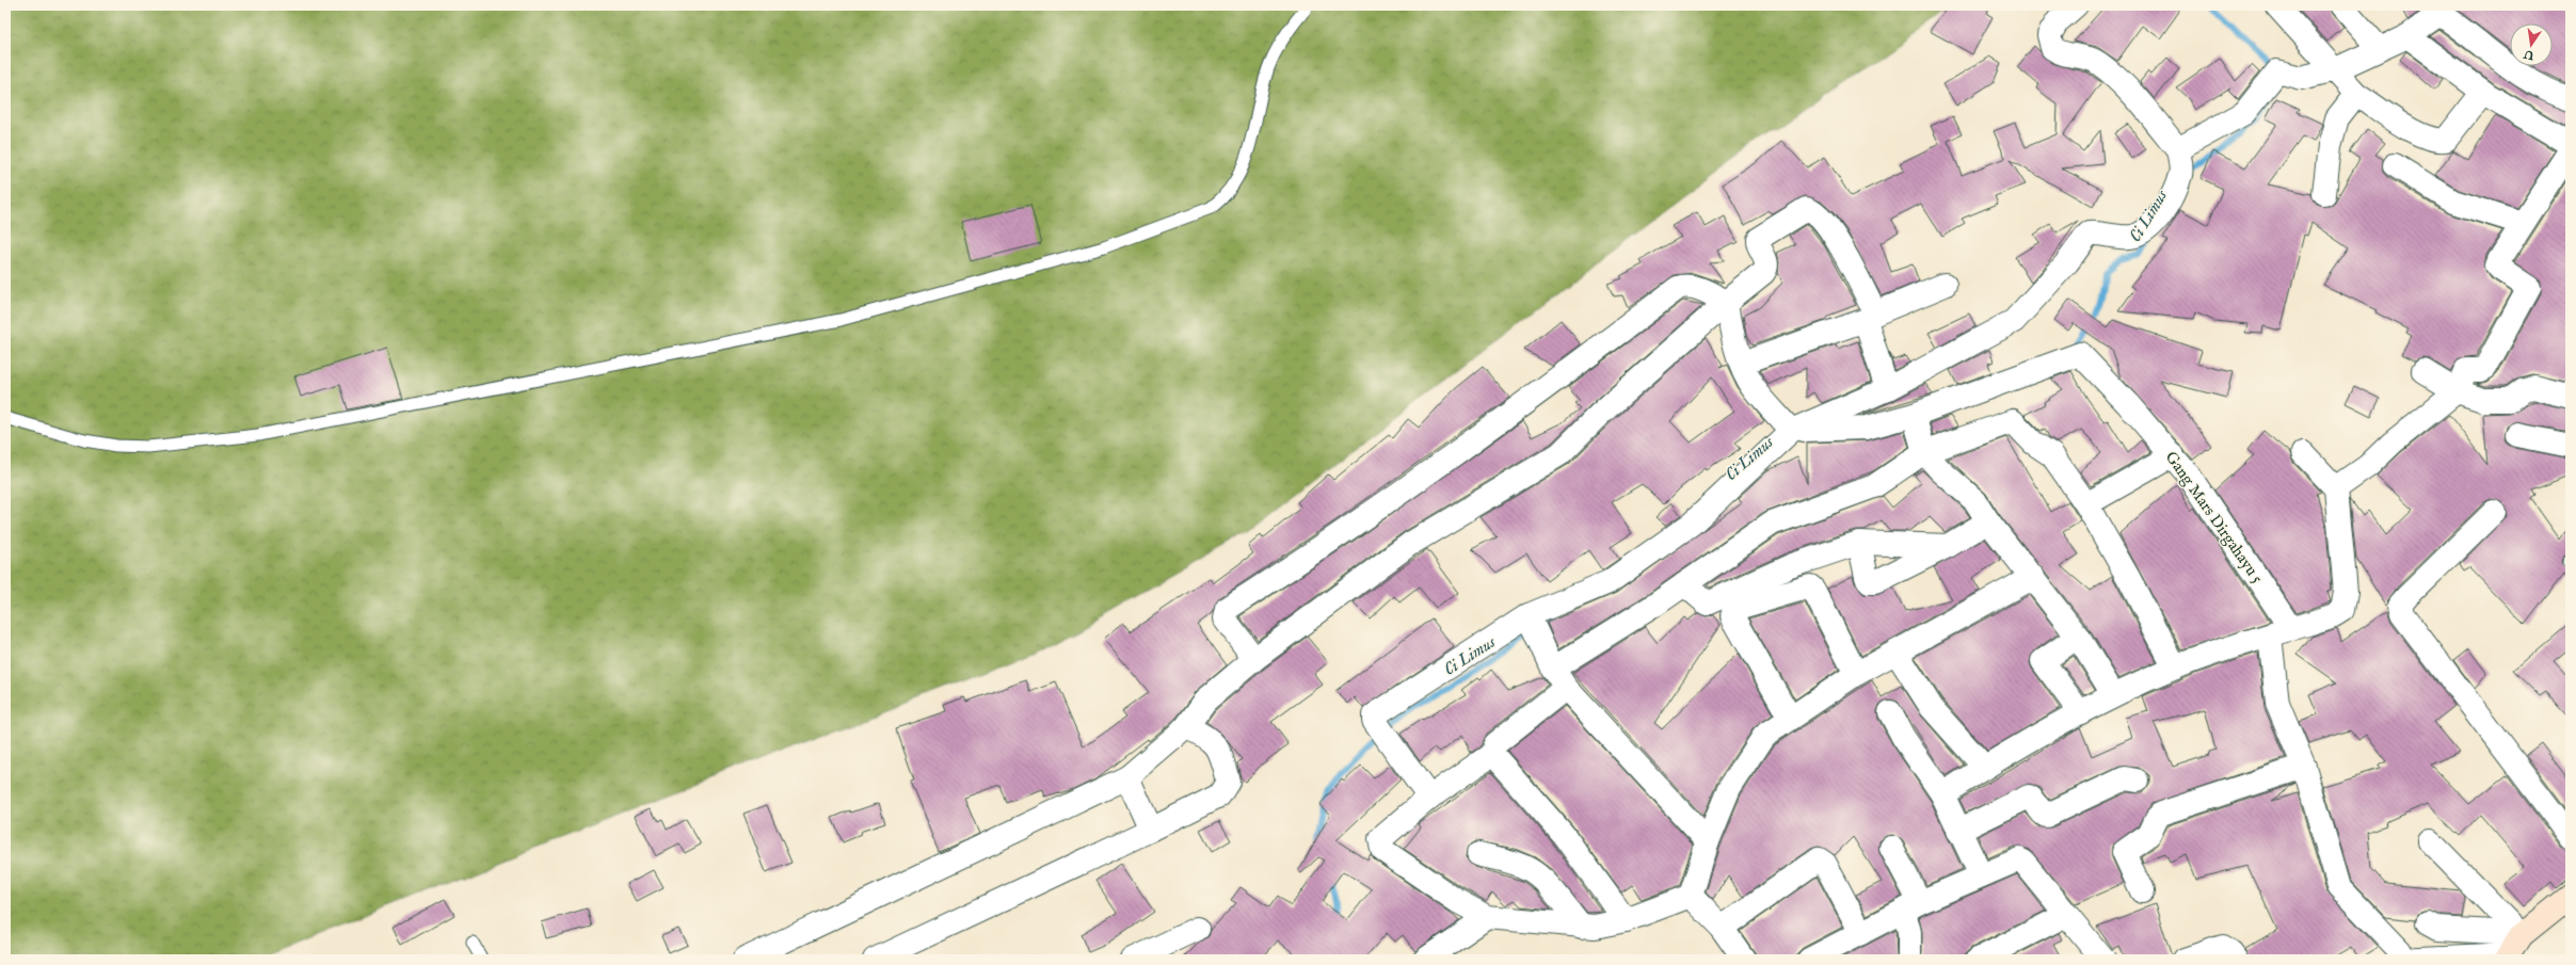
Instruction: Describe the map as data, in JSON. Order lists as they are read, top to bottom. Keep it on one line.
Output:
{"streets":{"street":["Gang Mars Dirgahayu 5"]},"water":["Ci Limus"],"north":"bottom"}
